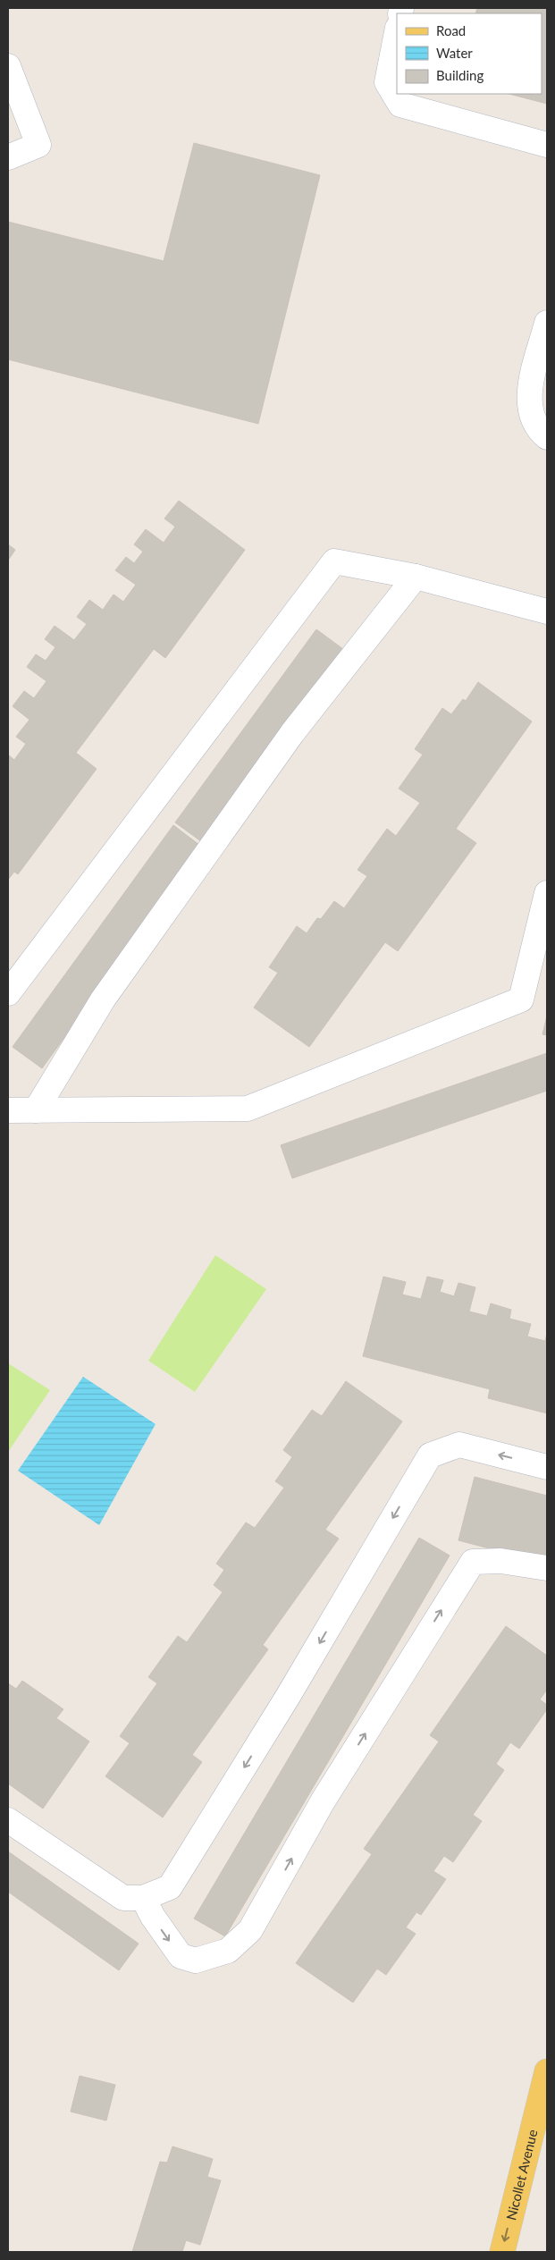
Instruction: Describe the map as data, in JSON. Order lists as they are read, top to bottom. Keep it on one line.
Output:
{"streets":{"main road":["Nicollet Avenue"]},"one_way":["Nicollet Avenue"],"legend":["Road","Water","Building"]}
